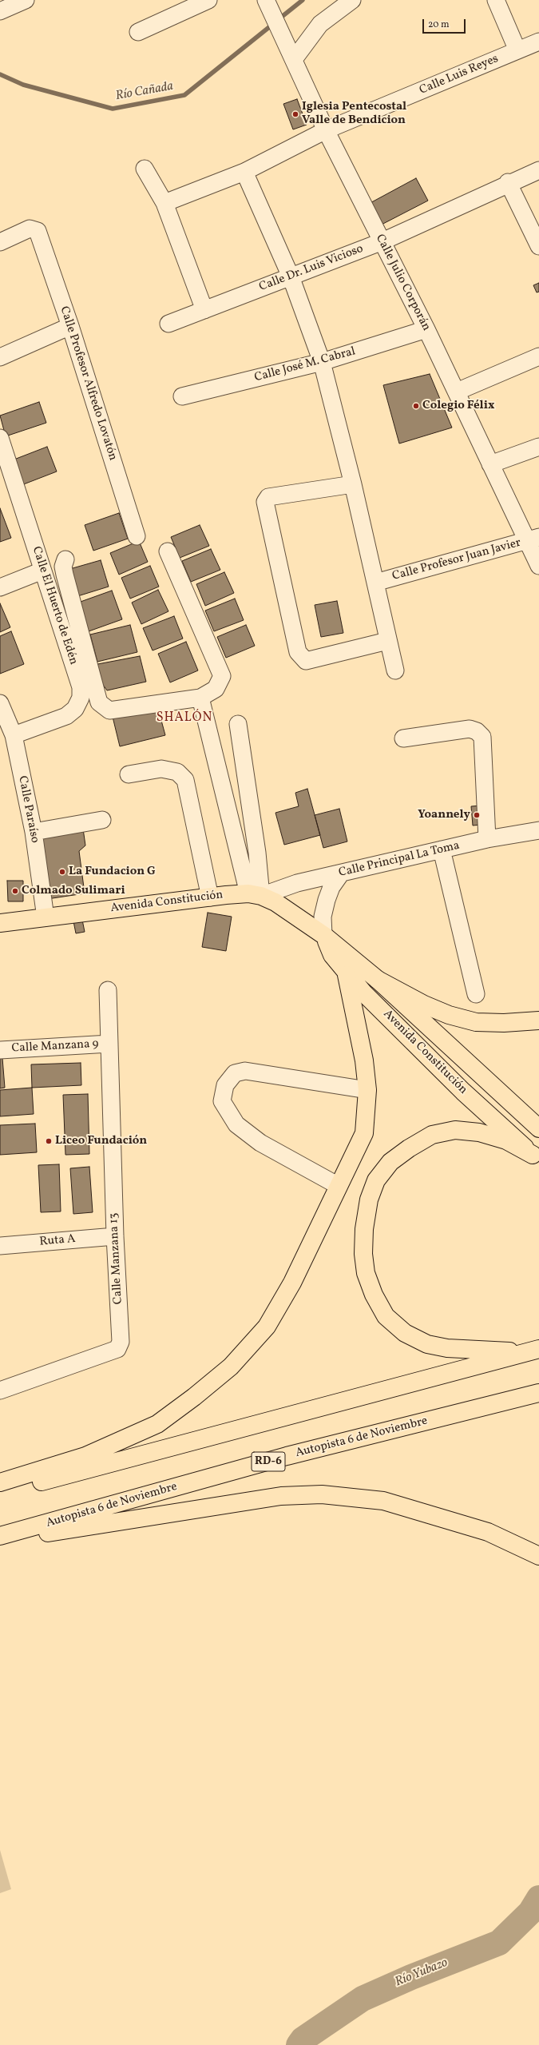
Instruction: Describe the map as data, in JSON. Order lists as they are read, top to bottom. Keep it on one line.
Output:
{"streets":{"main road":["Avenida Constitución","Autopista 6 de Noviembre","RD-6"],"street":["Calle Luis Reyes","Calle Dr. Luis Vicioso","Calle Julio Corporán","Calle José M. Cabral","Calle Profesor Alfredo Lovatón","Calle Profesor Juan Javier","Calle El Huerto de Edén","Calle Paraíso","Calle Principal La Toma","Calle Manzana 9","Ruta A","Calle Manzana 13"]},"crossings":[["Calle Luis Reyes","Calle Julio Corporán"],["Calle Dr. Luis Vicioso","Calle Julio Corporán"],["Calle Julio Corporán","Calle José M. Cabral"],["Calle Julio Corporán","Calle Profesor Juan Javier"],["Calle El Huerto de Edén","Calle Paraíso"],["Calle Paraíso","Avenida Constitución"],["Calle Principal La Toma","Avenida Constitución"],["Calle Manzana 9","Calle Manzana 13"],["Ruta A","Calle Manzana 13"]],"districts":["SHALÓN"],"water":["Río Cañada","Río Yubazo"],"places":["Iglesia Pentecostal Valle de Bendicion","Colegio Félix","Yoannely","La Fundacion G","Colmado Sulimari","Liceo Fundación"],"scale_bar":"20 m"}
